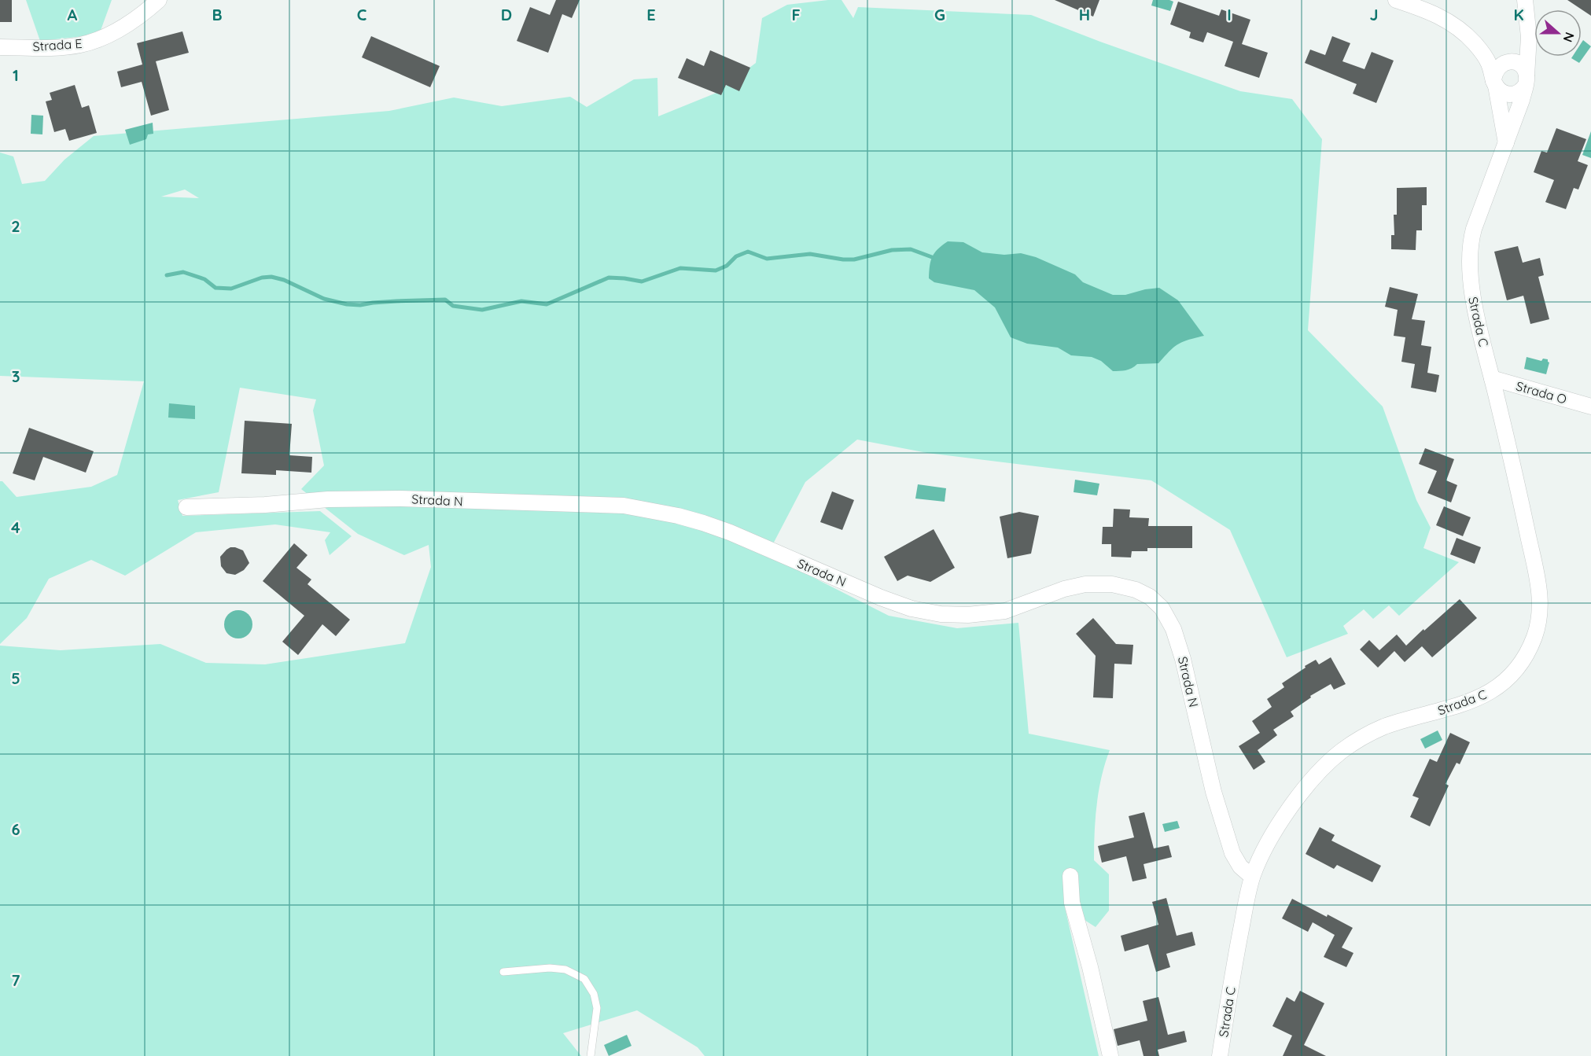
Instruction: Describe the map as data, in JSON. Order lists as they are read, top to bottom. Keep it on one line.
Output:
{"streets":{"street":["Strada E","Strada C","Strada O","Strada N"]},"crossings":[["Strada C","Strada O"],["Strada C","Strada N"]],"north":"right","grid":{"columns":["A","B","C","D","E","F","G","H","I","J","K"],"rows":["1","2","3","4","5","6","7"]}}
